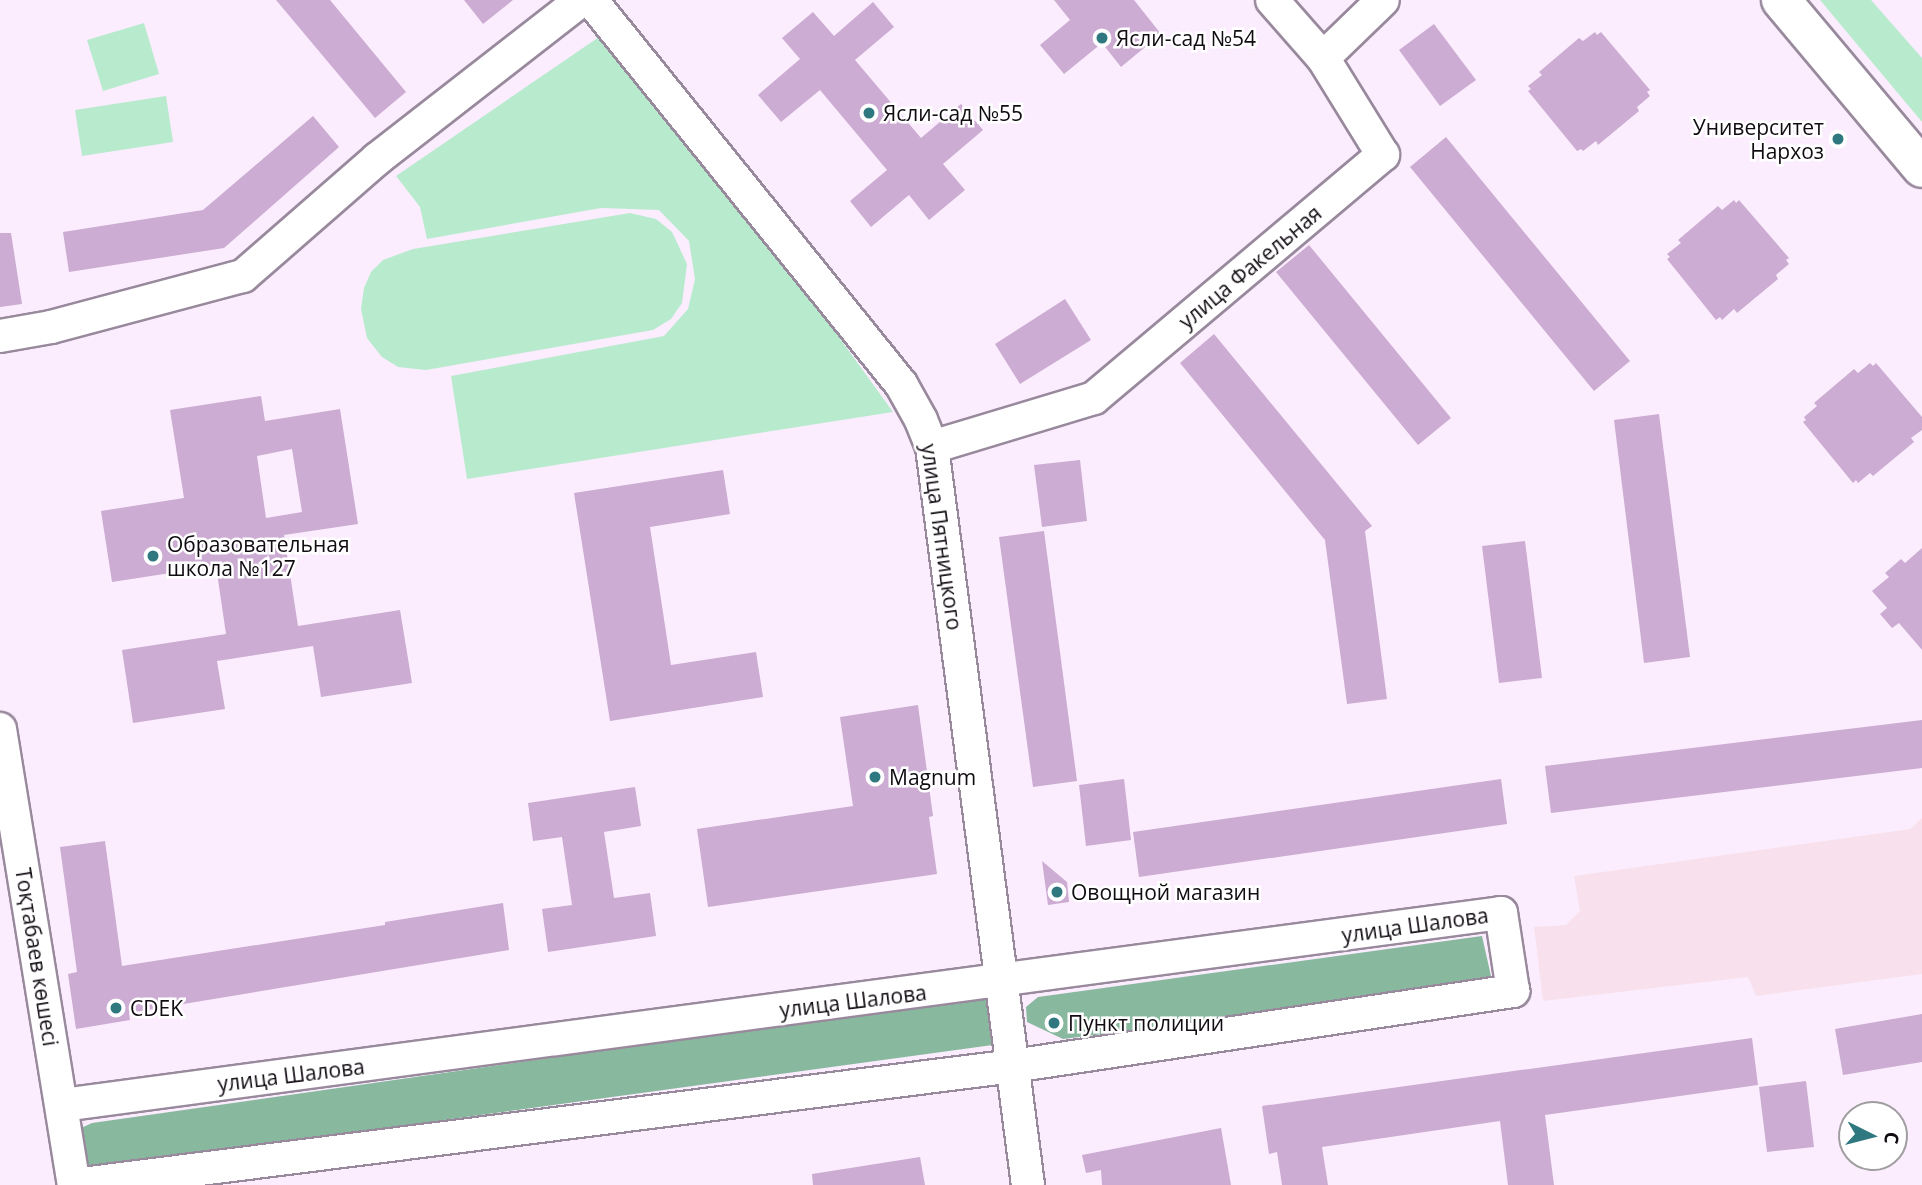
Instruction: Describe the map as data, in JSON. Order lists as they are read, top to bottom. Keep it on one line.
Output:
{"streets":{"street":["улица Факельная","улица Пятницкого","улица Шалова","Тоқтабаев көшесі"]},"crossings":[["улица Факельная","улица Пятницкого"],["улица Пятницкого","улица Шалова"],["улица Шалова","Тоқтабаев көшесі"]],"places":["Ясли-сад №54","Ясли-сад №55","Университет Нархоз","Образовательная школа №127","Magnum","Овощной магазин","CDEK","Пункт полиции"],"north":"right"}
